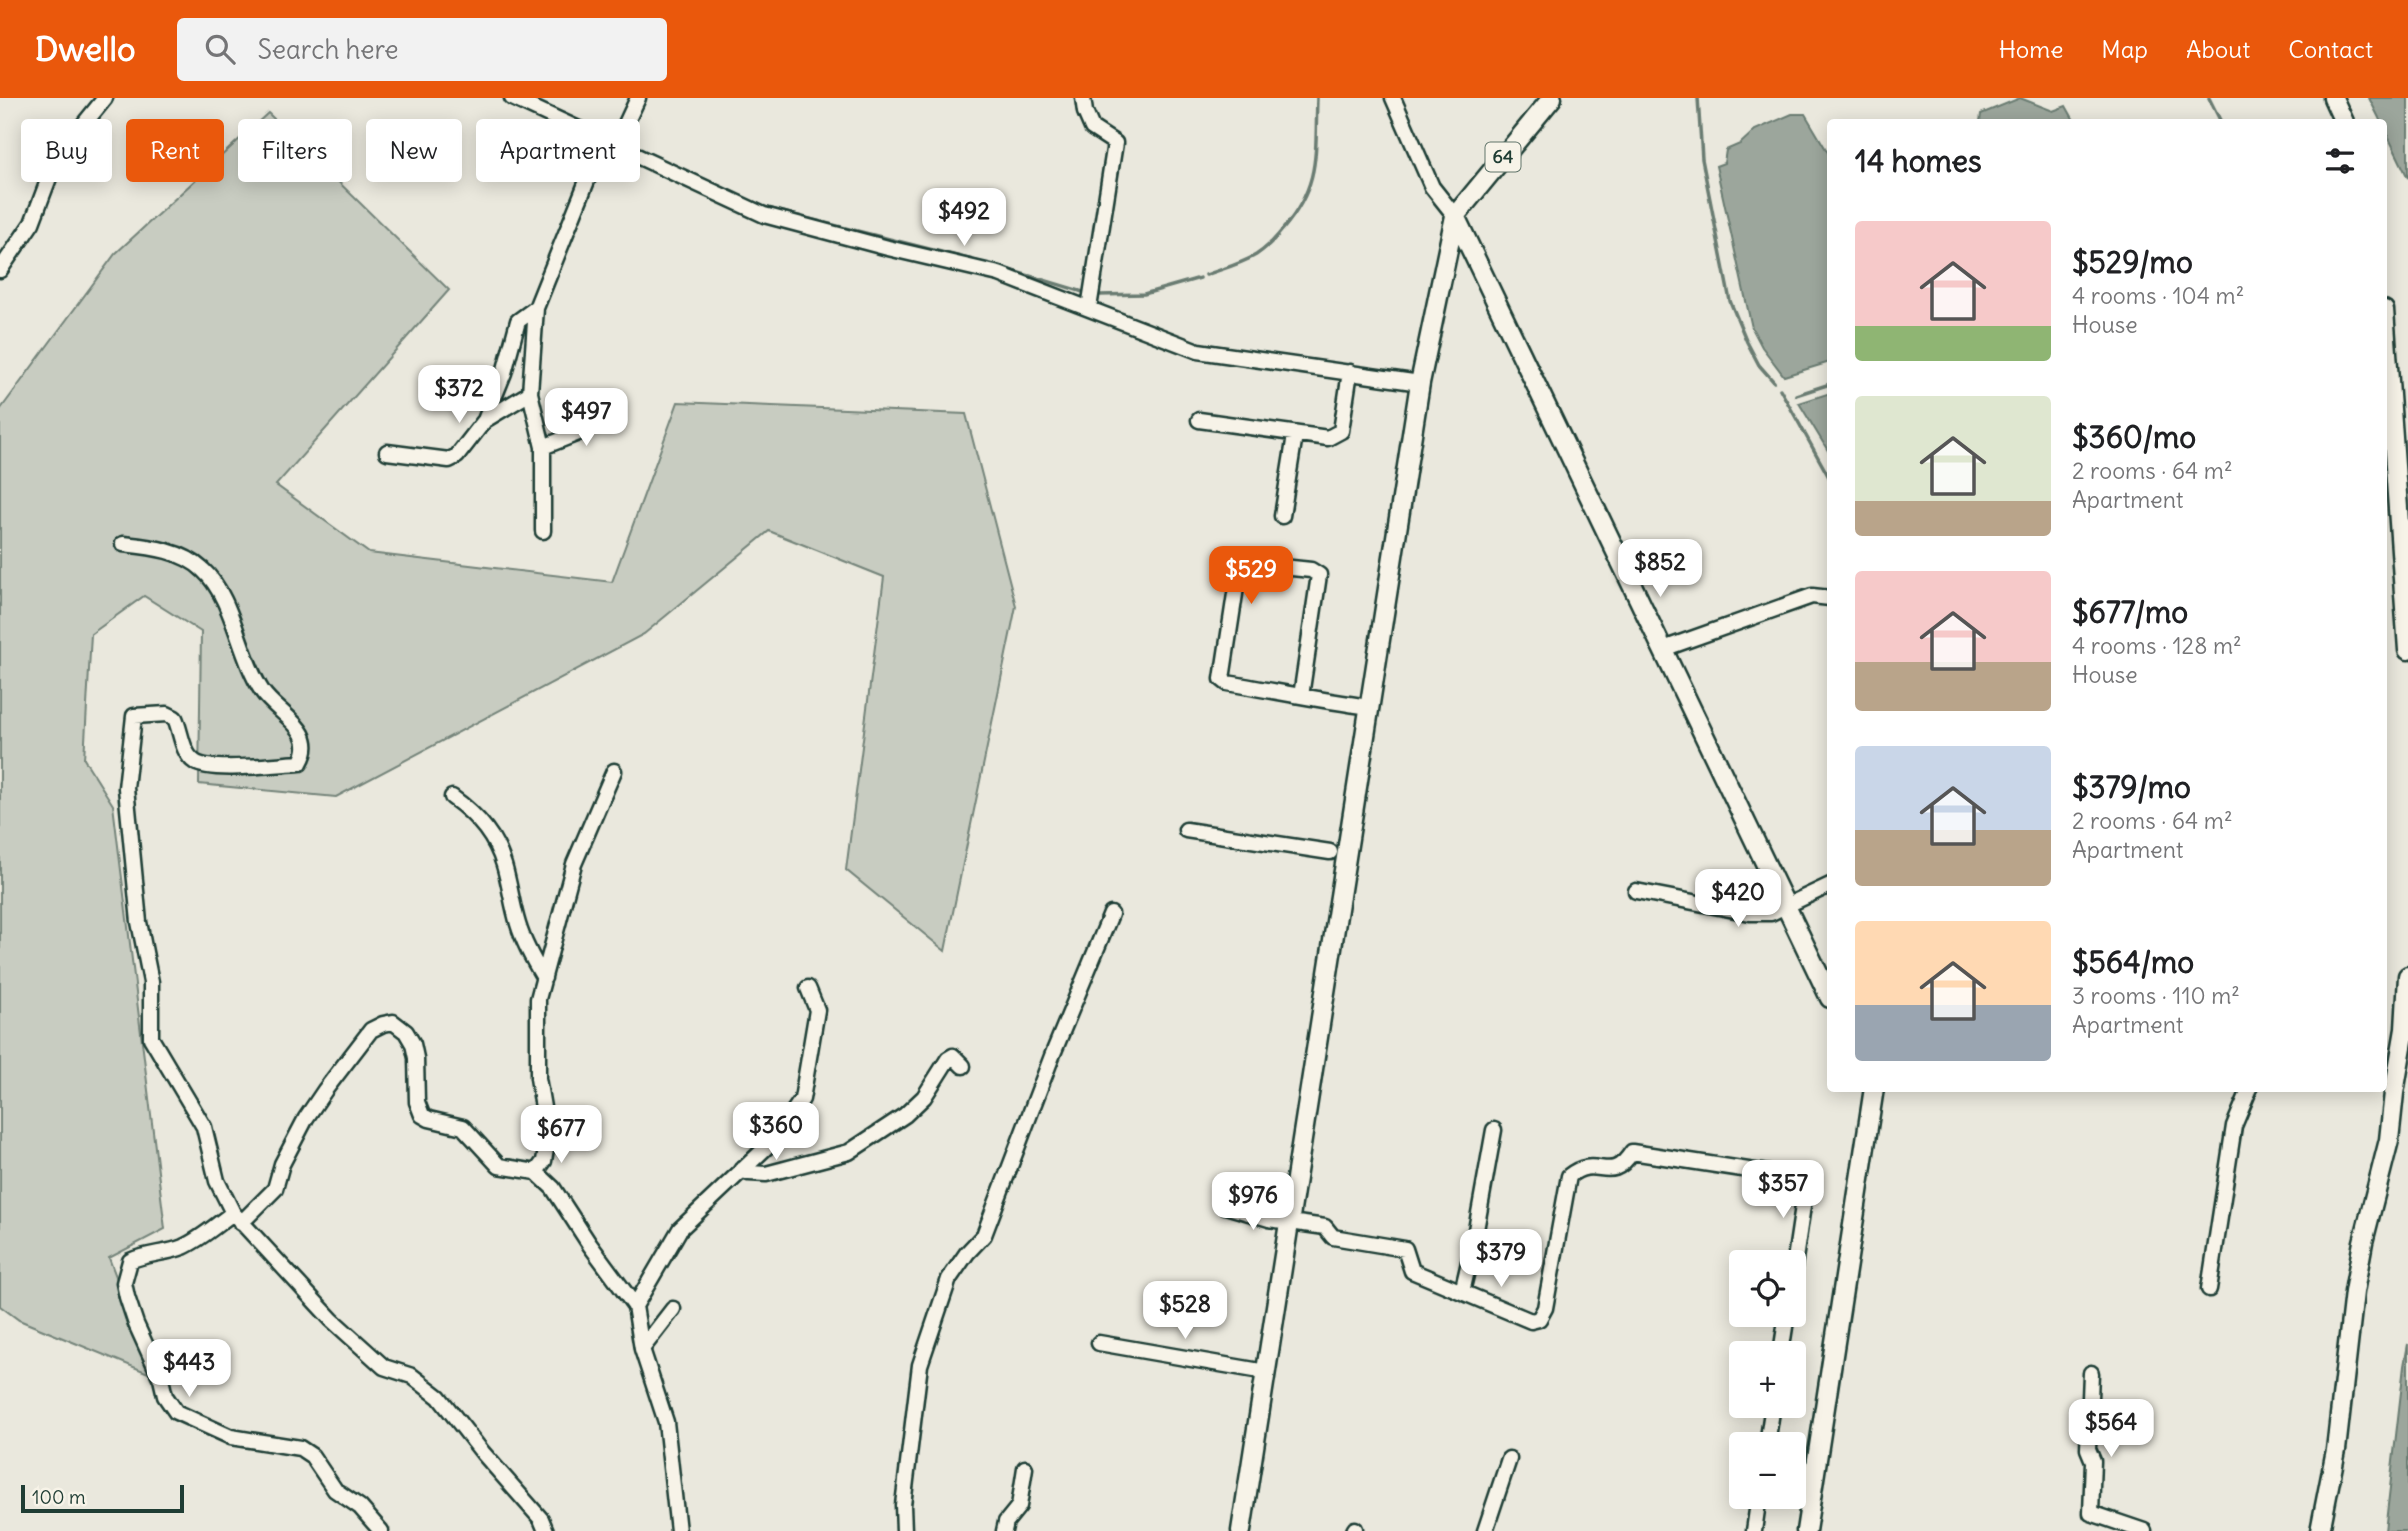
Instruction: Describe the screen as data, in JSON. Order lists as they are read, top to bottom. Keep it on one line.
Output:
{"streets":{"main road":["64"]},"scale_bar":"100 m","page":{"header":"Dwello","search":"Search here","nav":["Home","Map","About","Contact"],"chip":["Buy","Rent","Filters","New","Apartment"],"heading":"14 homes","price":["$492","$372","$497","$852","$529","$420","$360","$677","$357","$976","$379","$528","$443","$564"],"list":[{"name":"$529/mo","note":"4 rooms · 104 m² · House"},{"name":"$360/mo","note":"2 rooms · 64 m² · Apartment"},{"name":"$677/mo","note":"4 rooms · 128 m² · House"},{"name":"$379/mo","note":"2 rooms · 64 m² · Apartment"},{"name":"$564/mo","note":"3 rooms · 110 m² · Apartment"}],"map_buttons":["+","−"],"scale":"100 m"}}
